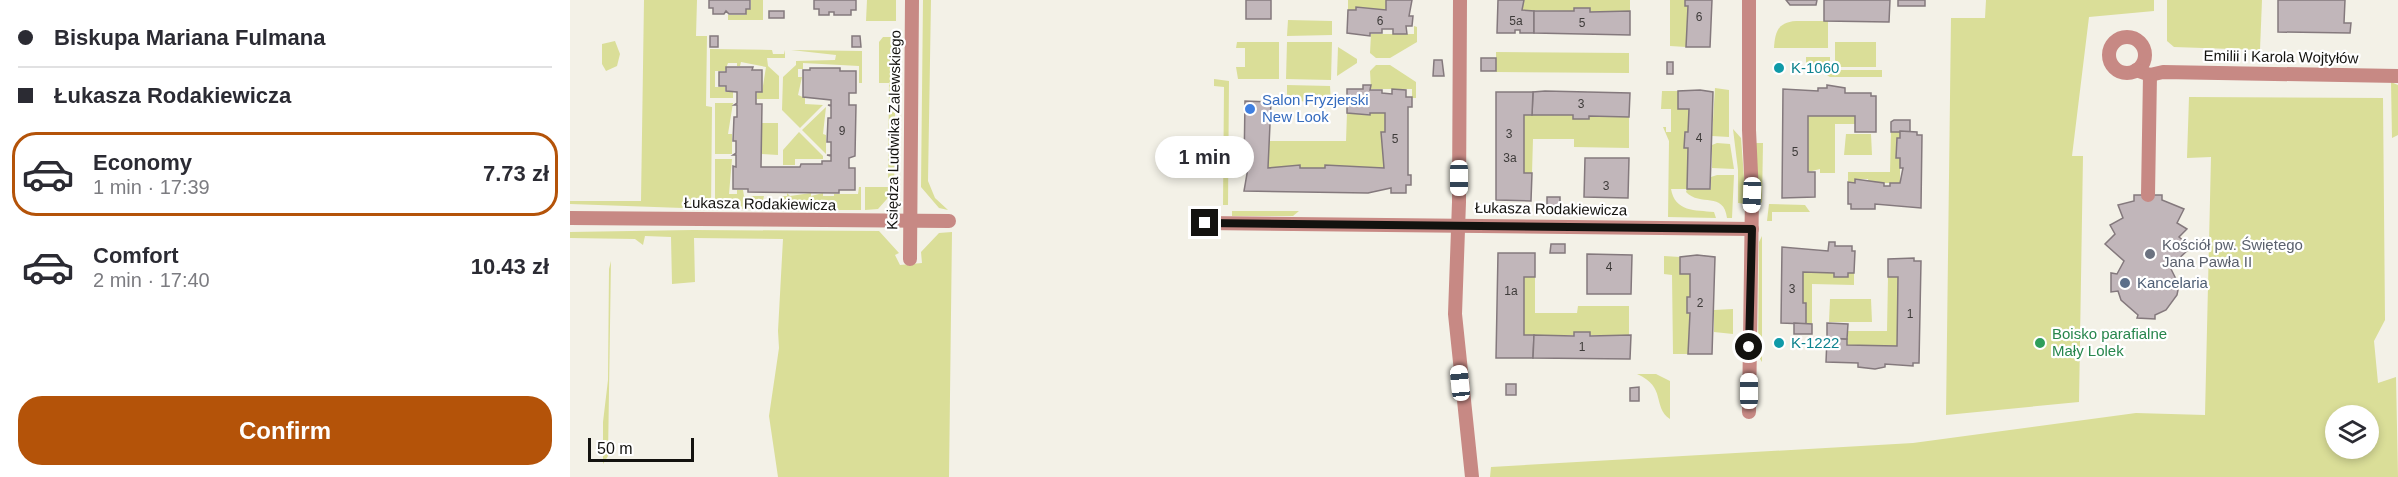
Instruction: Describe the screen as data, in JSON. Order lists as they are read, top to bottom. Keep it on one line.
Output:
{"streets":{"street":["Emilii i Karola Wojtyłów","Księdza Ludwika Zalewskiego","Łukasza Rodakiewicza"]},"crossings":[["Księdza Ludwika Zalewskiego","Łukasza Rodakiewicza"]],"places":["K-1060","Salon Fryzjerski New Look","Kościół pw. Świętego Jana Pawła II","Kancelaria","K-1222","Boisko parafialne Mały Lolek"],"house_numbers":["6","6","5a","5","3","9","3","4","5","5","3a","3","4","3","1a","2","1","1"],"scale_bar":"50 m","page":{"banner":["Biskupa Mariana Fulmana","Łukasza Rodakiewicza"],"list":[{"name":"Economy","note":"1 min · 17:39","value":"7.73 zł"},{"name":"Comfort","note":"2 min · 17:40","value":"10.43 zł"}],"bubble":"1 min","buttons":"Confirm","scale":"50 m"}}
